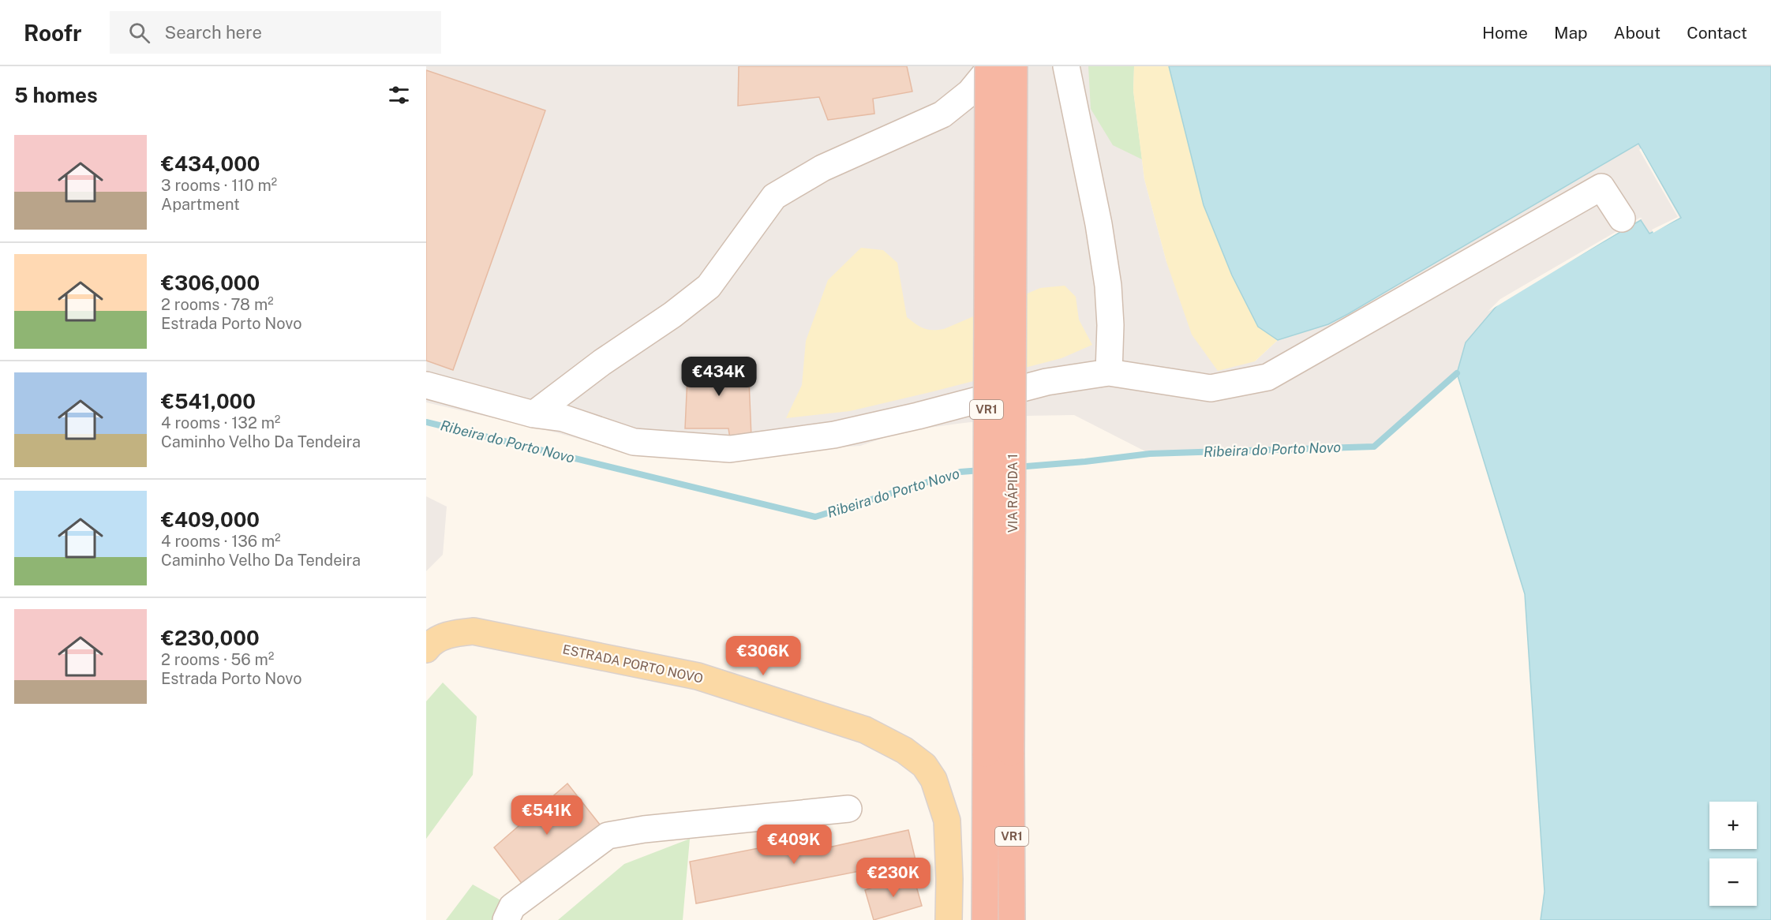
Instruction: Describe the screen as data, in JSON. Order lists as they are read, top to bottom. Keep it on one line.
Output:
{"streets":{"highway":["VR1","VIA RÁPIDA 1"],"main road":["ESTRADA PORTO NOVO"]},"water":["Ribeira do Porto Novo"],"page":{"header":"Roofr","search":"Search here","nav":["Home","Map","About","Contact"],"heading":"5 homes","list":[{"name":"€434,000","note":"3 rooms · 110 m² · Apartment"},{"name":"€306,000","note":"2 rooms · 78 m² · Estrada Porto Novo"},{"name":"€541,000","note":"4 rooms · 132 m² · Caminho Velho Da Tendeira"},{"name":"€409,000","note":"4 rooms · 136 m² · Caminho Velho Da Tendeira"},{"name":"€230,000","note":"2 rooms · 56 m² · Estrada Porto Novo"}],"price":["€434K","€306K","€541K","€409K","€230K"],"map_buttons":["+","−"]}}
